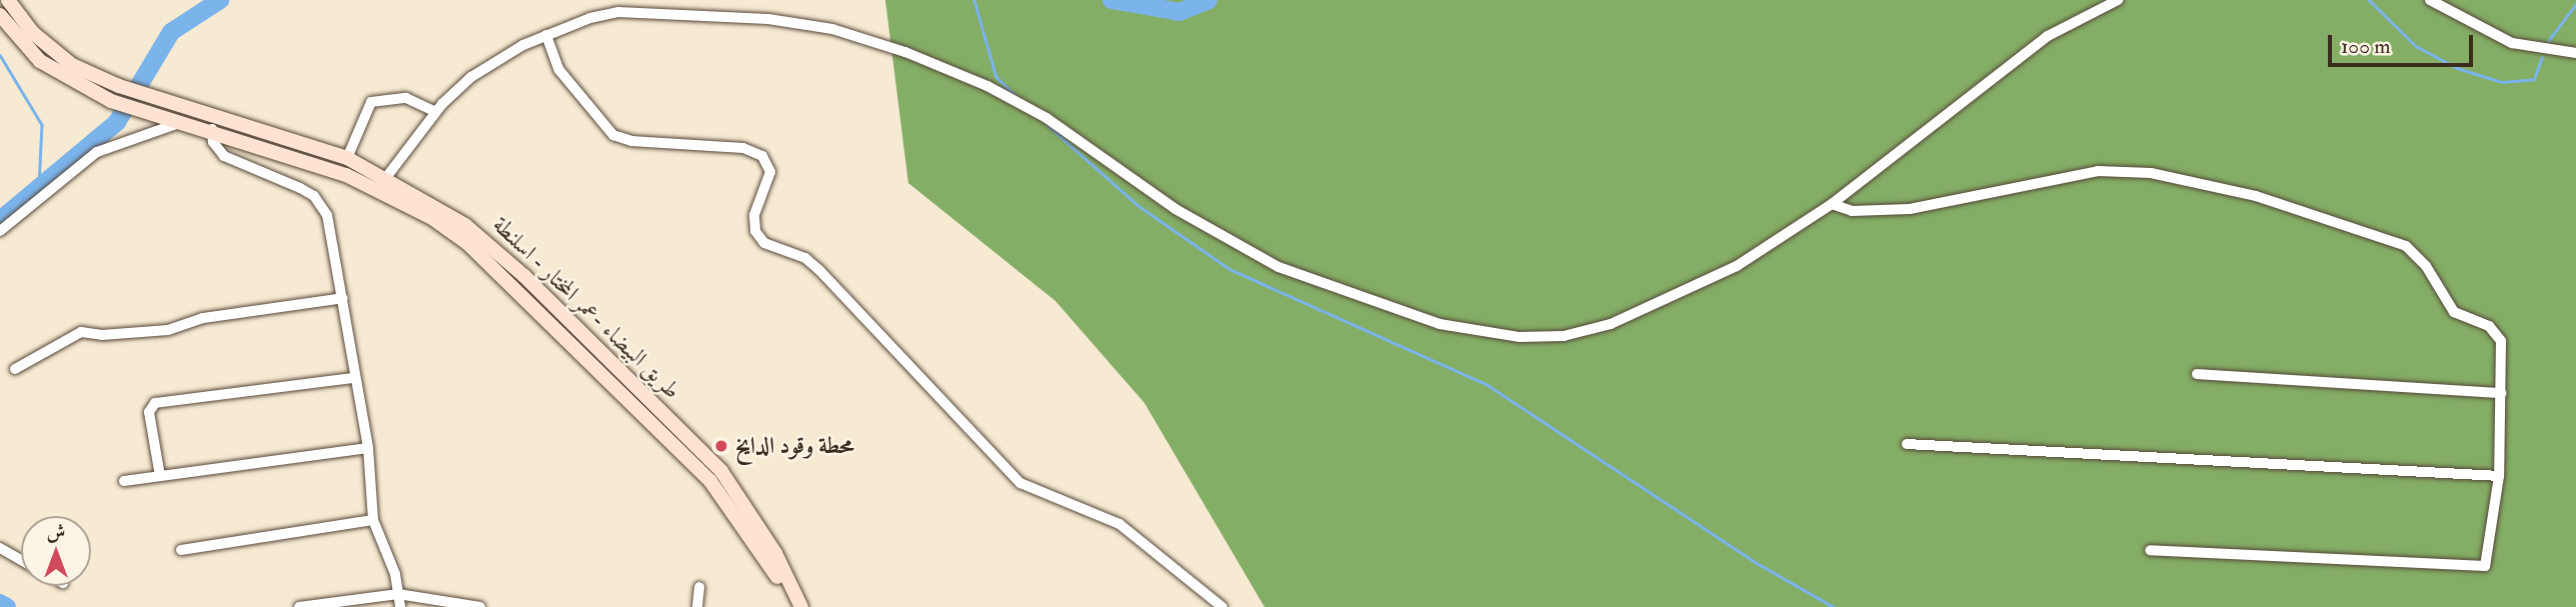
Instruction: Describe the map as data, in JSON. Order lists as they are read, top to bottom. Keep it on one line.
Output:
{"streets":{"main road":["طريق البيضاء -عمر المختار - اسلنطة"]},"places":["محطة وقود الدايخ"],"scale_bar":"100 m","north":"top"}
